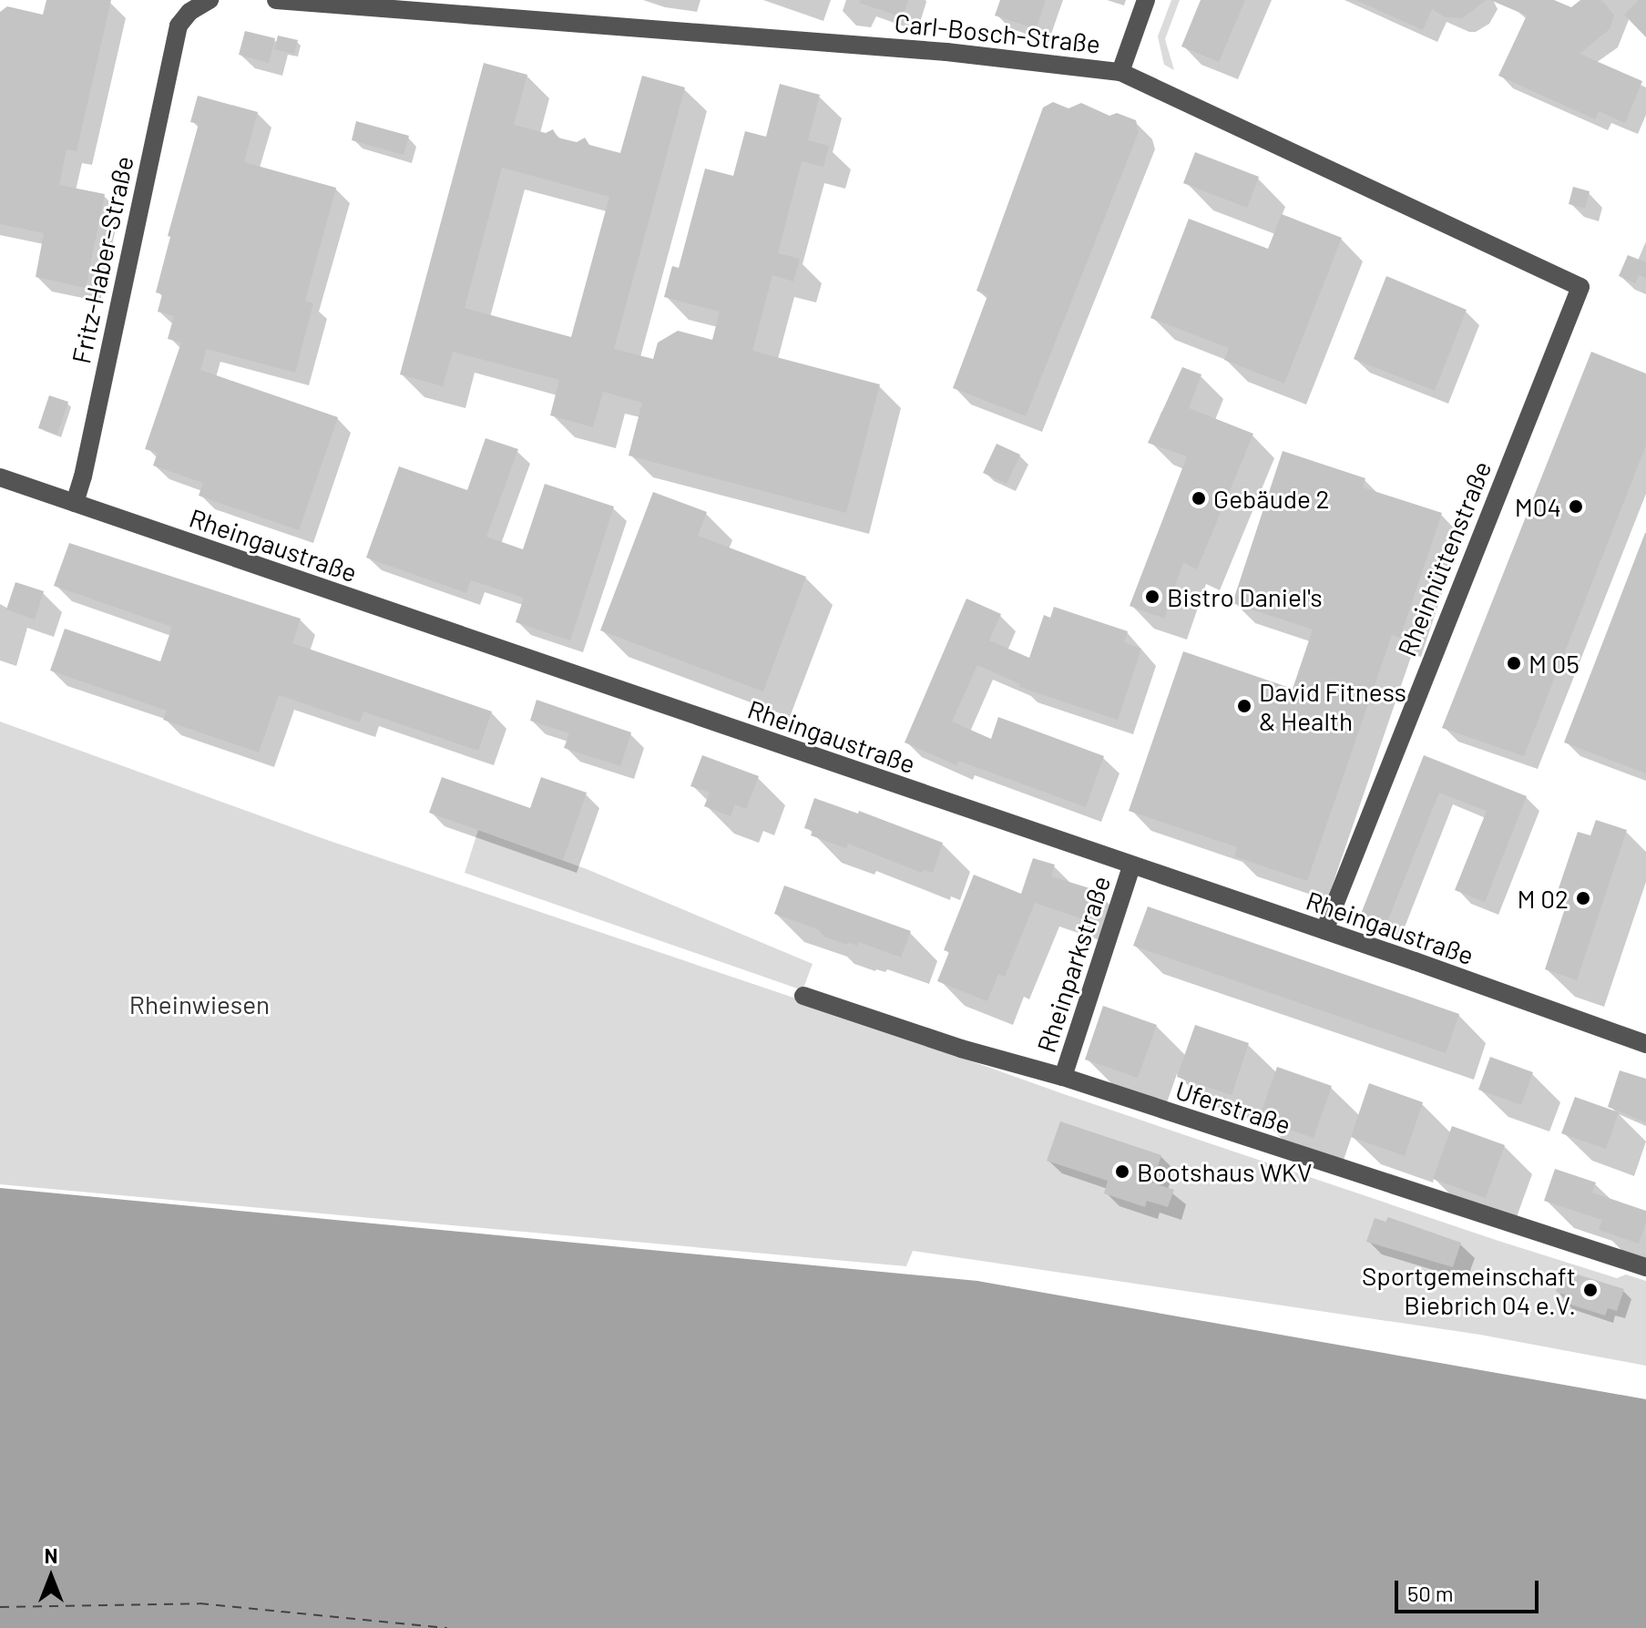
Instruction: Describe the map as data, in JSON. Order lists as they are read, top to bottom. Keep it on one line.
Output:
{"streets":{"street":["Carl-Bosch-Straße","Fritz-Haber-Straße","Rheingaustraße","Rheinhüttenstraße","Rheinparkstraße","Uferstraße"]},"crossings":[["Carl-Bosch-Straße","Rheinhüttenstraße"],["Fritz-Haber-Straße","Rheingaustraße"],["Rheingaustraße","Rheinhüttenstraße"],["Rheingaustraße","Rheinparkstraße"],["Rheinparkstraße","Uferstraße"]],"parks":["Rheinwiesen"],"places":["Gebäude 2","M04","Bistro Daniel's","M 05","David Fitness & Health","M 02","Bootshaus WKV","Sportgemeinschaft Biebrich 04 e.V."],"scale_bar":"50 m","north":"top"}
